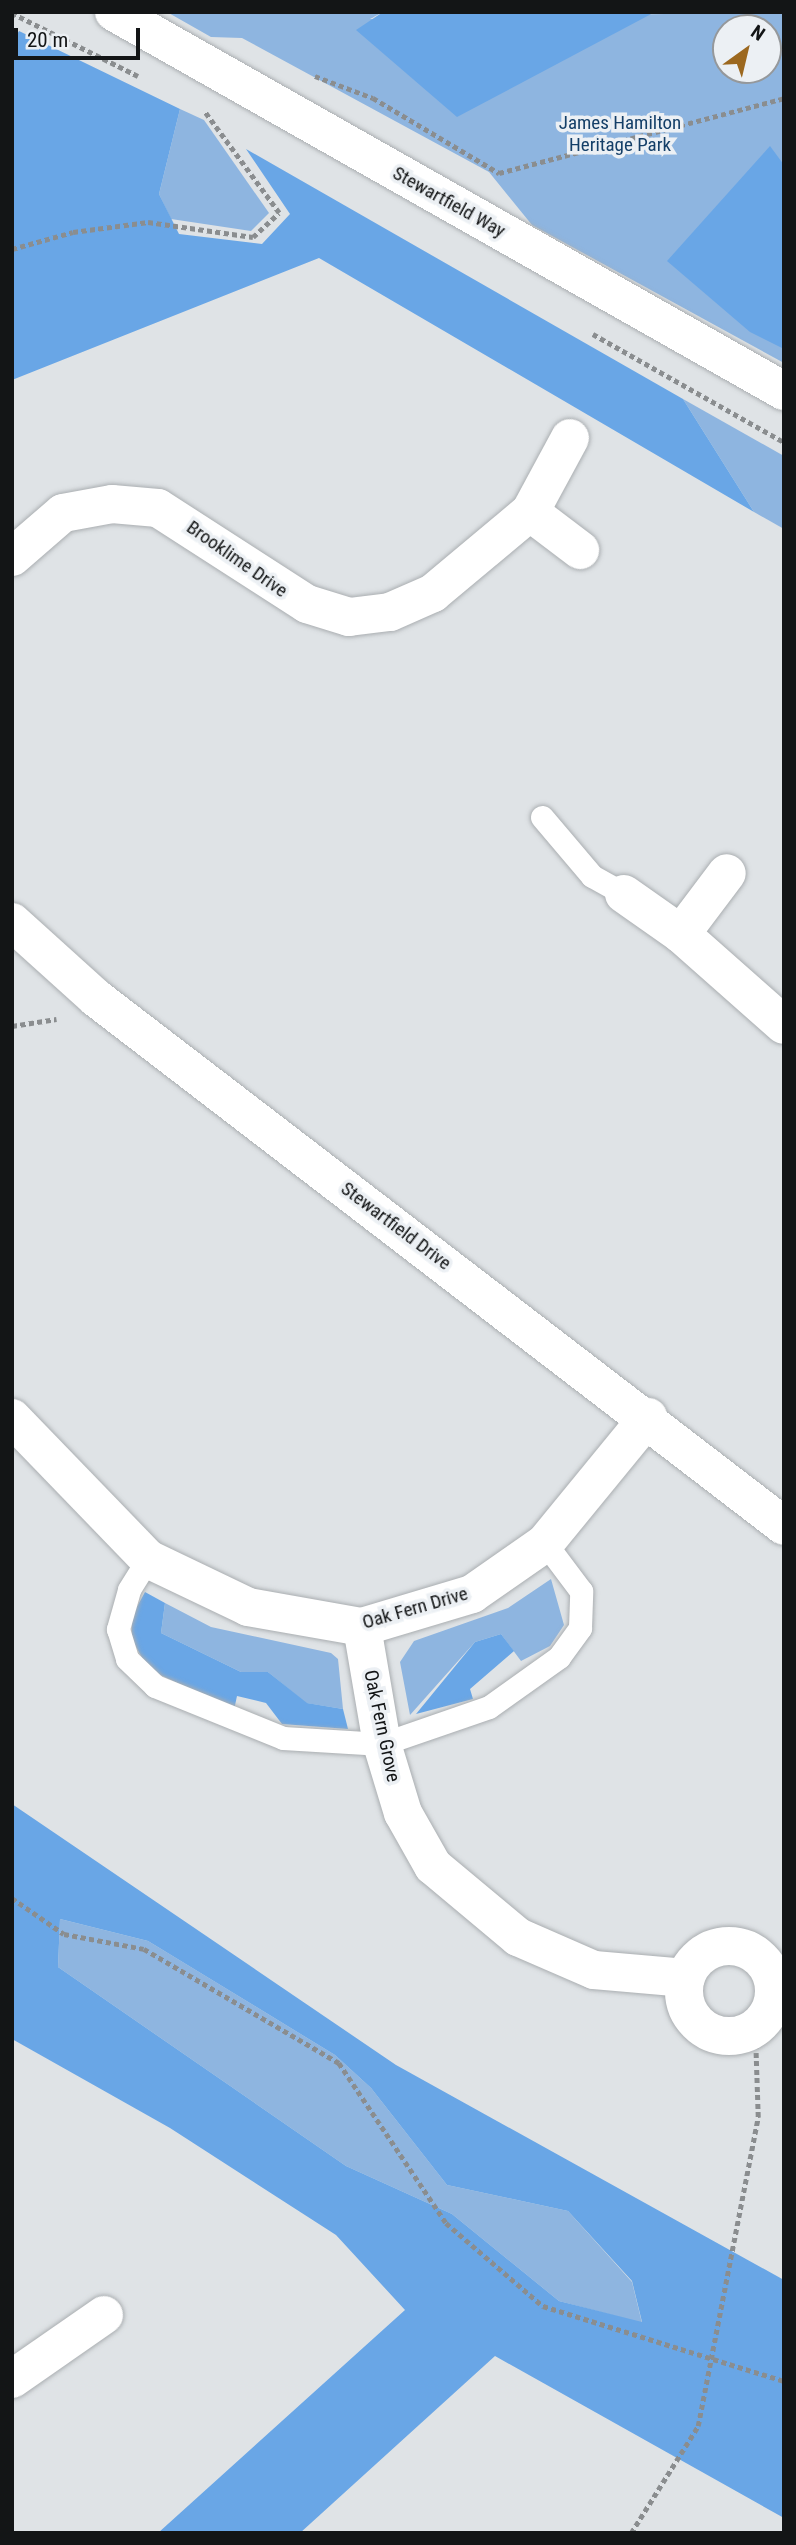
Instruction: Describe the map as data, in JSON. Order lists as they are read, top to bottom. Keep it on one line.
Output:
{"streets":{"street":["Stewartfield Way","Brooklime Drive","Stewartfield Drive","Oak Fern Drive","Oak Fern Grove"]},"crossings":[["Stewartfield Drive","Oak Fern Drive"],["Oak Fern Drive","Oak Fern Grove"]],"parks":["James Hamilton Heritage Park"],"scale_bar":"20 m","north":"top right"}
